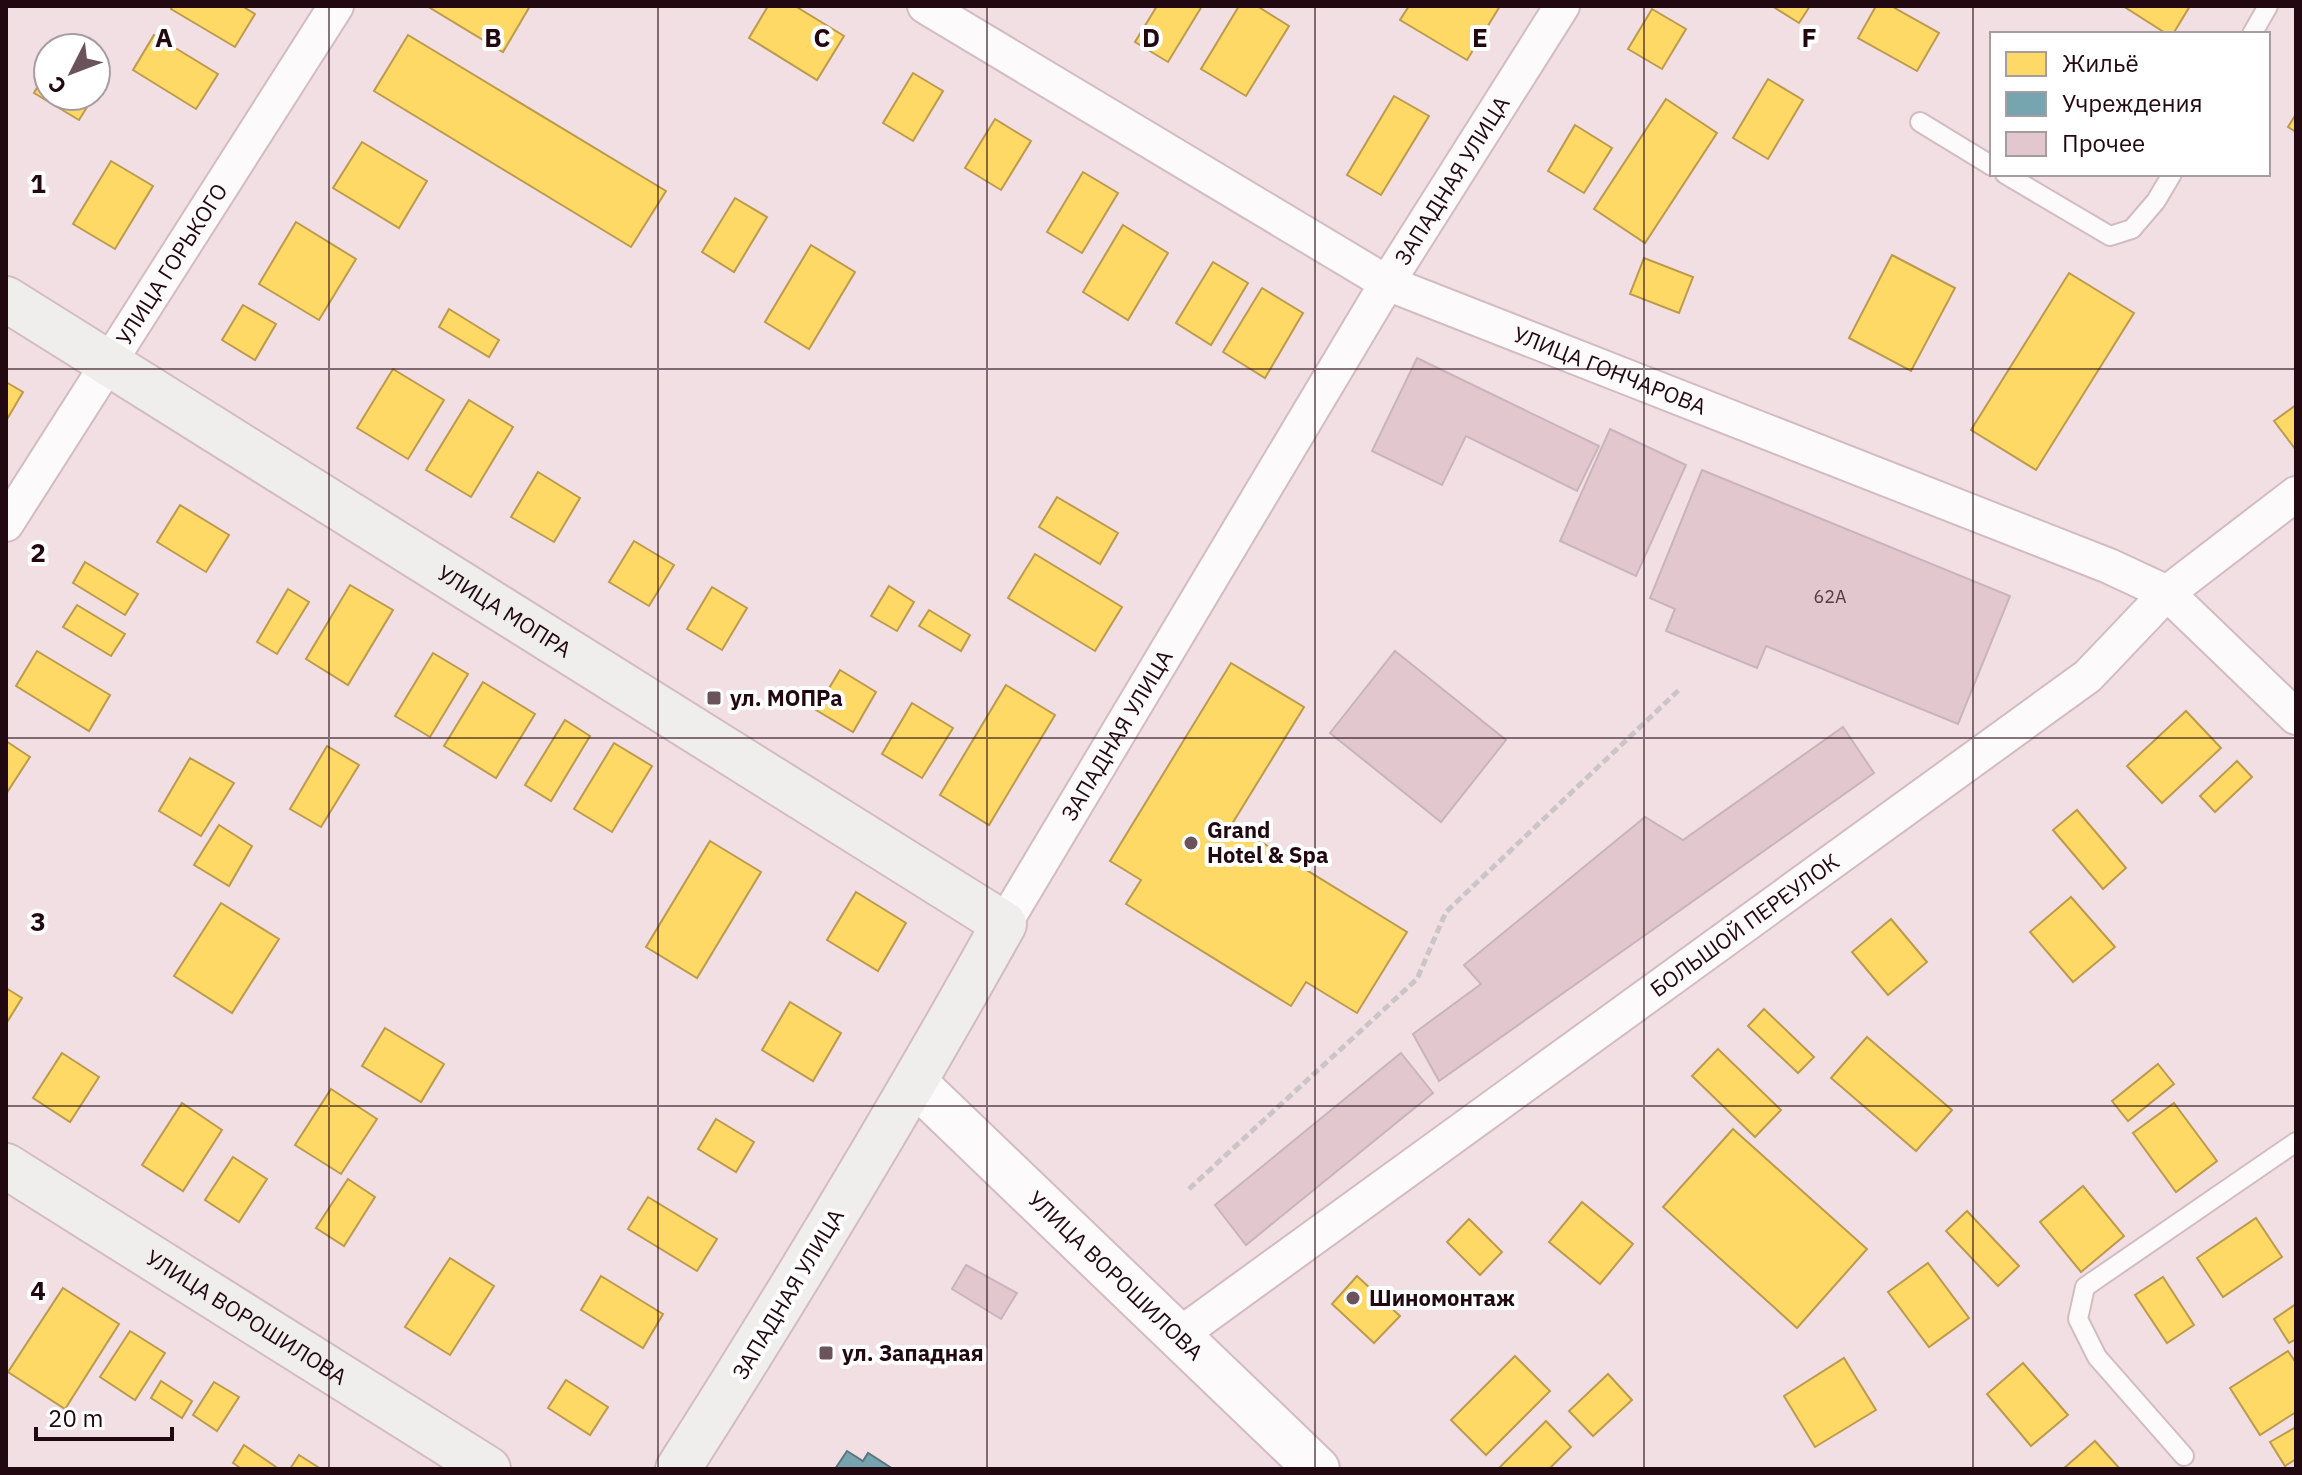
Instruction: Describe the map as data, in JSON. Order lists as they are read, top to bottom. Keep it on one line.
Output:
{"streets":{"main road":["ЗАПАДНАЯ УЛИЦА","УЛИЦА МОПРА","УЛИЦА ВОРОШИЛОВА"],"street":["УЛИЦА ГОРЬКОГО","УЛИЦА ГОНЧАРОВА","БОЛЬШОЙ ПЕРЕУЛОК"]},"crossings":[["ЗАПАДНАЯ УЛИЦА","УЛИЦА ГОНЧАРОВА"],["ЗАПАДНАЯ УЛИЦА","УЛИЦА МОПРА"],["ЗАПАДНАЯ УЛИЦА","УЛИЦА ВОРОШИЛОВА"],["УЛИЦА ГОРЬКОГО","УЛИЦА МОПРА"],["УЛИЦА ГОНЧАРОВА","БОЛЬШОЙ ПЕРЕУЛОК"],["БОЛЬШОЙ ПЕРЕУЛОК","УЛИЦА ВОРОШИЛОВА"]],"places":{"transit":["ул. МОПРа","ул. Западная"],"other":["Grand Hotel & Spa","Шиномонтаж"]},"house_numbers":["62А"],"legend":["Жильё","Учреждения","Прочее"],"scale_bar":"20 m","north":"bottom left","grid":{"columns":["A","B","C","D","E","F"],"rows":["1","2","3","4"]}}
